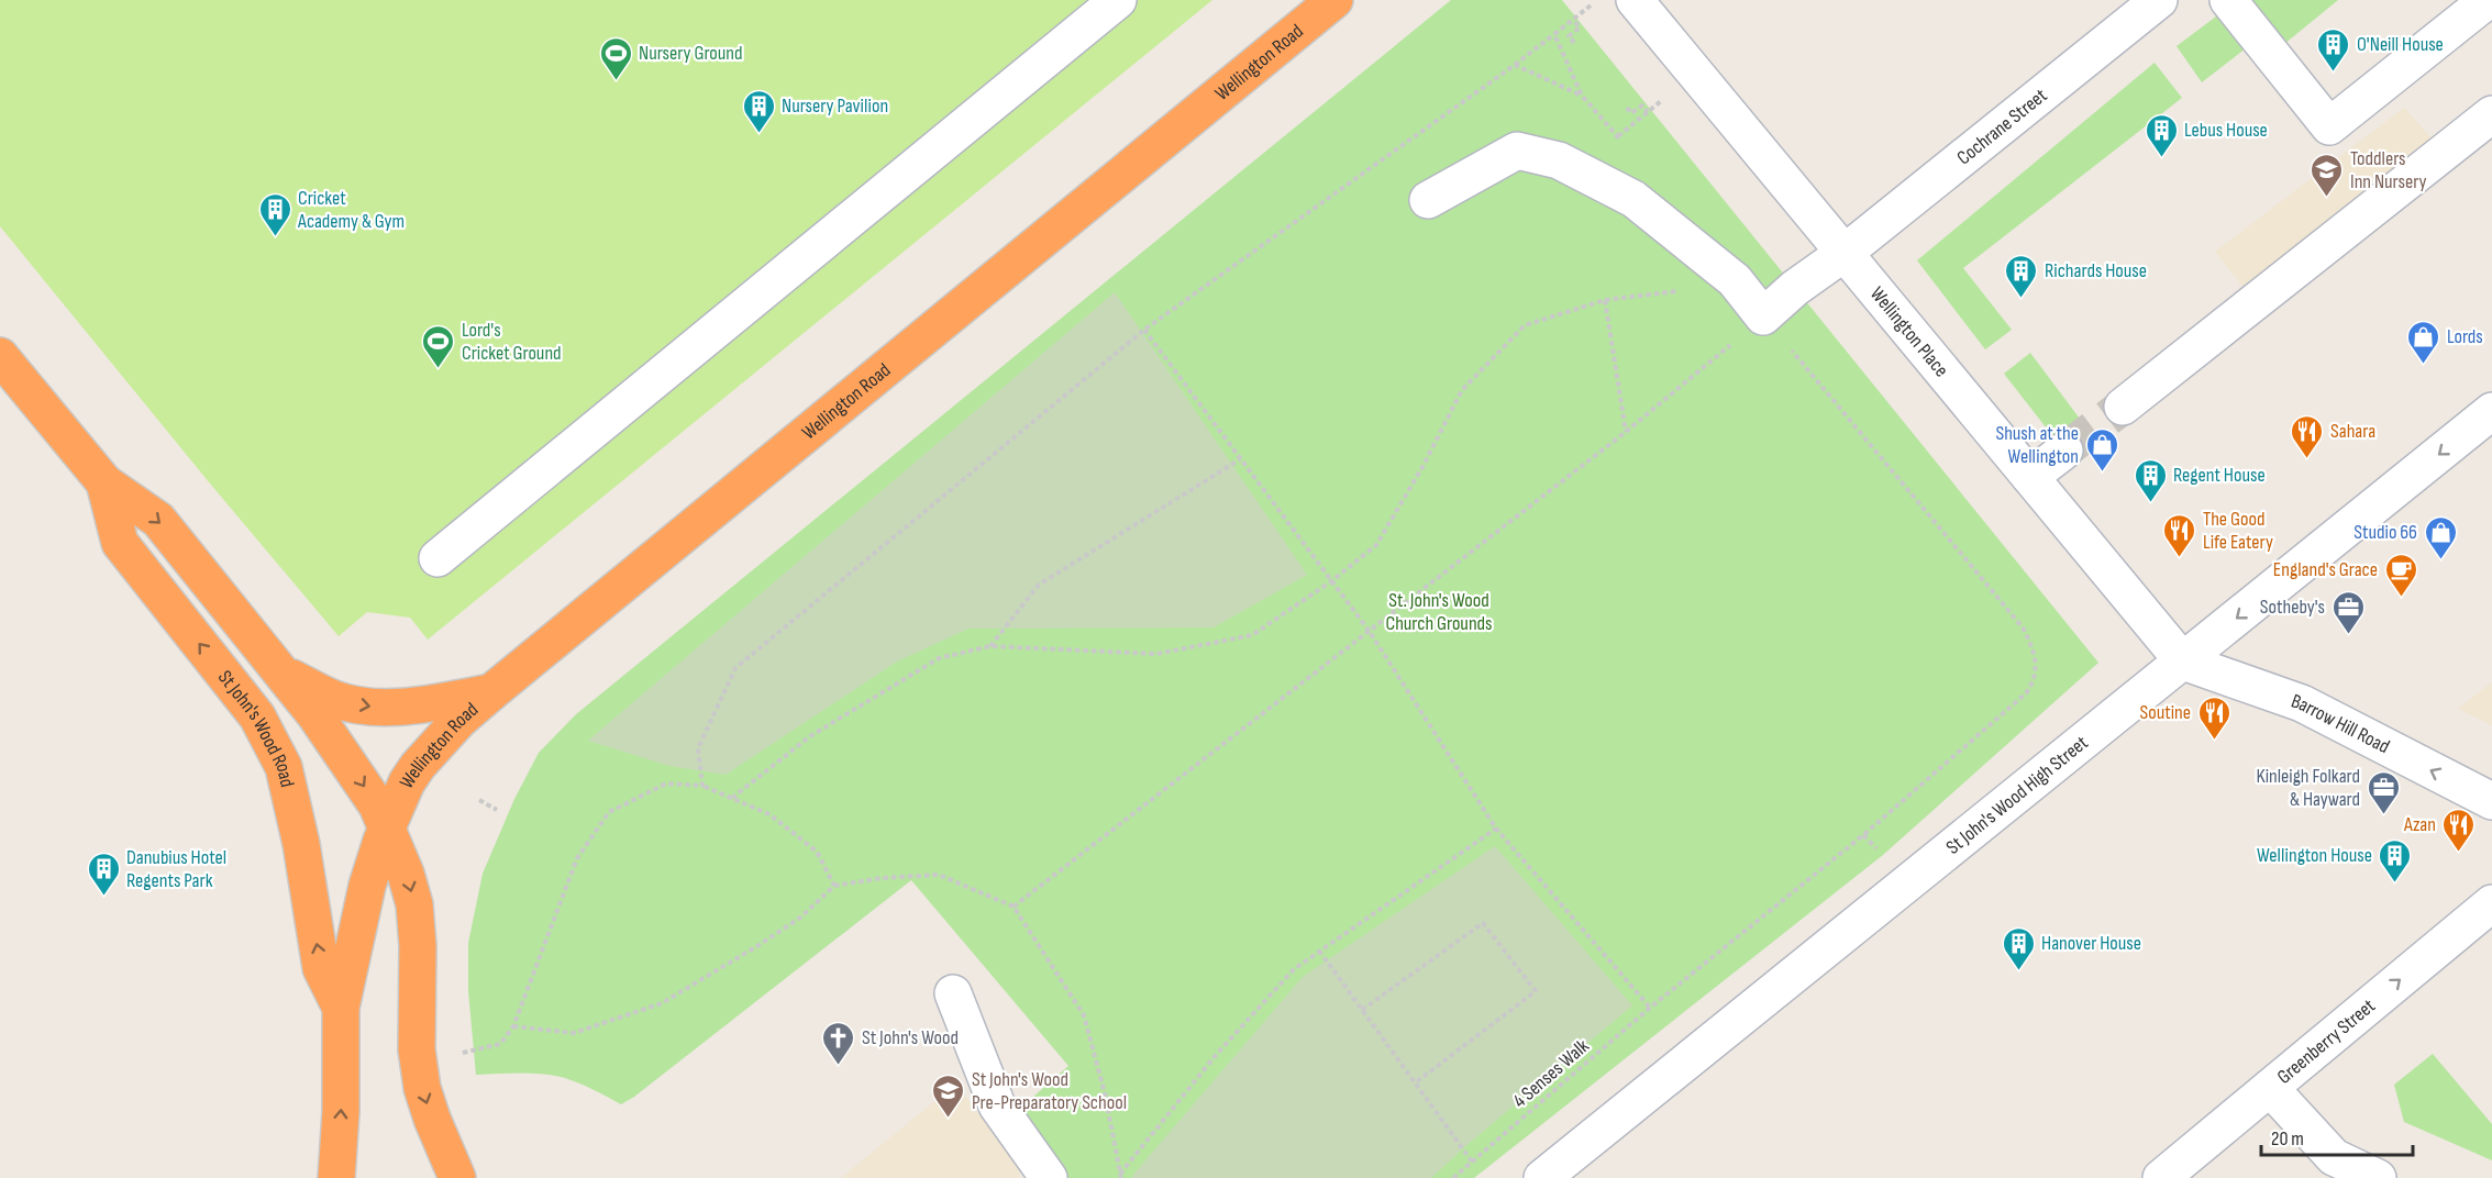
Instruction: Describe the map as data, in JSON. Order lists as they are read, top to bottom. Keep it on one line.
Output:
{"streets":{"highway":["Wellington Road","St John's Wood Road"],"street":["Cochrane Street","Wellington Place","Barrow Hill Road","St John's Wood High Street","Greenberry Street"],"path":["4 Senses Walk"]},"crossings":[["Wellington Road","St John's Wood Road"],["Cochrane Street","Wellington Place"],["Cochrane Street","4 Senses Walk"],["Wellington Place","Barrow Hill Road"],["Wellington Place","St John's Wood High Street"],["Barrow Hill Road","St John's Wood High Street"]],"one_way":["Barrow Hill Road","Greenberry Street"],"parks":["St. John's Wood Church Grounds"],"places":{"building":["O'Neill House","Nursery Pavilion","Lebus House","Cricket Academy & Gym","Richards House","Regent House","Wellington House","Danubius Hotel Regents Park","Hanover House"],"sports":["Nursery Ground","Lord's Cricket Ground"],"school or university":["Toddlers Inn Nursery","St John's Wood Pre-Preparatory School"],"shop":["Lords","Shush at the Wellington","Studio 66"],"restaurant":["Sahara","The Good Life Eatery","Soutine","Azan"],"cafe":["England's Grace"],"office":["Sotheby's","Kinleigh Folkard & Hayward"],"church":["St John's Wood"]},"scale_bar":"20 m"}
